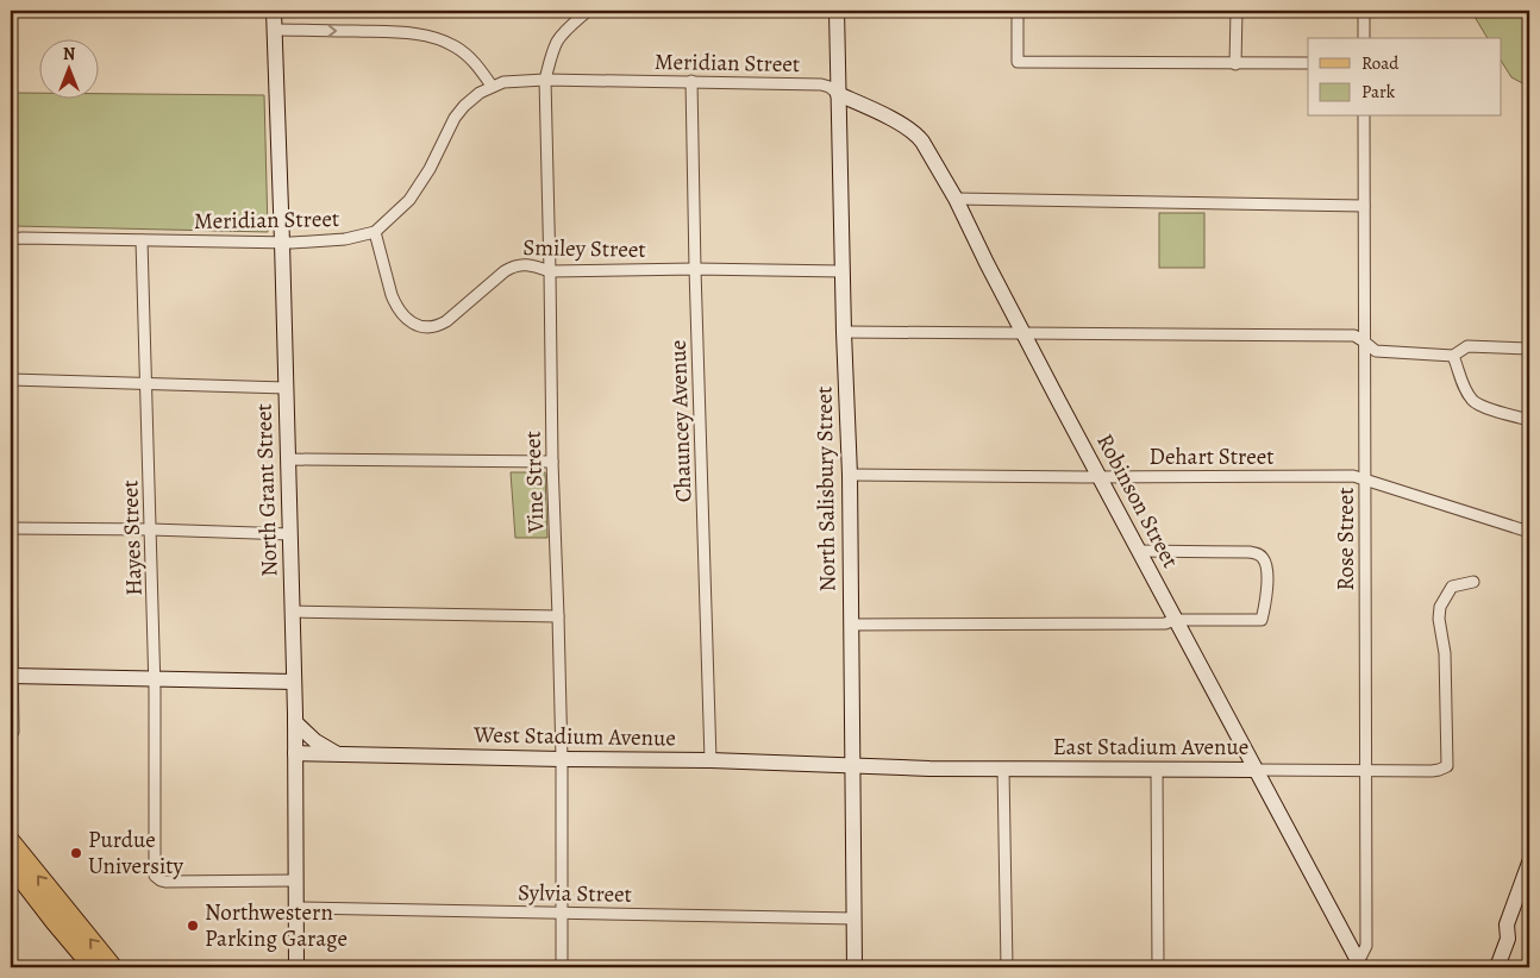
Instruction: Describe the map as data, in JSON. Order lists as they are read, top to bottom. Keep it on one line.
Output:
{"streets":{"street":["Meridian Street","Smiley Street","Chauncey Avenue","Dehart Street","Vine Street","North Salisbury Street","North Grant Street","Robinson Street","Hayes Street","Rose Street","West Stadium Avenue","East Stadium Avenue","Sylvia Street"]},"crossings":[["Meridian Street","Smiley Street"],["Meridian Street","Chauncey Avenue"],["Meridian Street","Vine Street"],["Meridian Street","North Salisbury Street"],["Meridian Street","North Grant Street"],["Meridian Street","Robinson Street"],["Meridian Street","Hayes Street"],["Smiley Street","Chauncey Avenue"],["Smiley Street","Vine Street"],["Smiley Street","North Salisbury Street"],["Chauncey Avenue","West Stadium Avenue"],["Dehart Street","North Salisbury Street"],["Dehart Street","Robinson Street"],["Dehart Street","Rose Street"],["Vine Street","West Stadium Avenue"],["Vine Street","Sylvia Street"],["North Salisbury Street","Robinson Street"],["North Salisbury Street","West Stadium Avenue"],["North Salisbury Street","East Stadium Avenue"],["North Salisbury Street","Sylvia Street"],["North Grant Street","Hayes Street"],["North Grant Street","West Stadium Avenue"],["North Grant Street","Sylvia Street"],["Robinson Street","Rose Street"],["Robinson Street","East Stadium Avenue"],["Rose Street","East Stadium Avenue"],["West Stadium Avenue","East Stadium Avenue"]],"places":["Purdue University","Northwestern Parking Garage"],"legend":["Road","Park"],"north":"top"}
